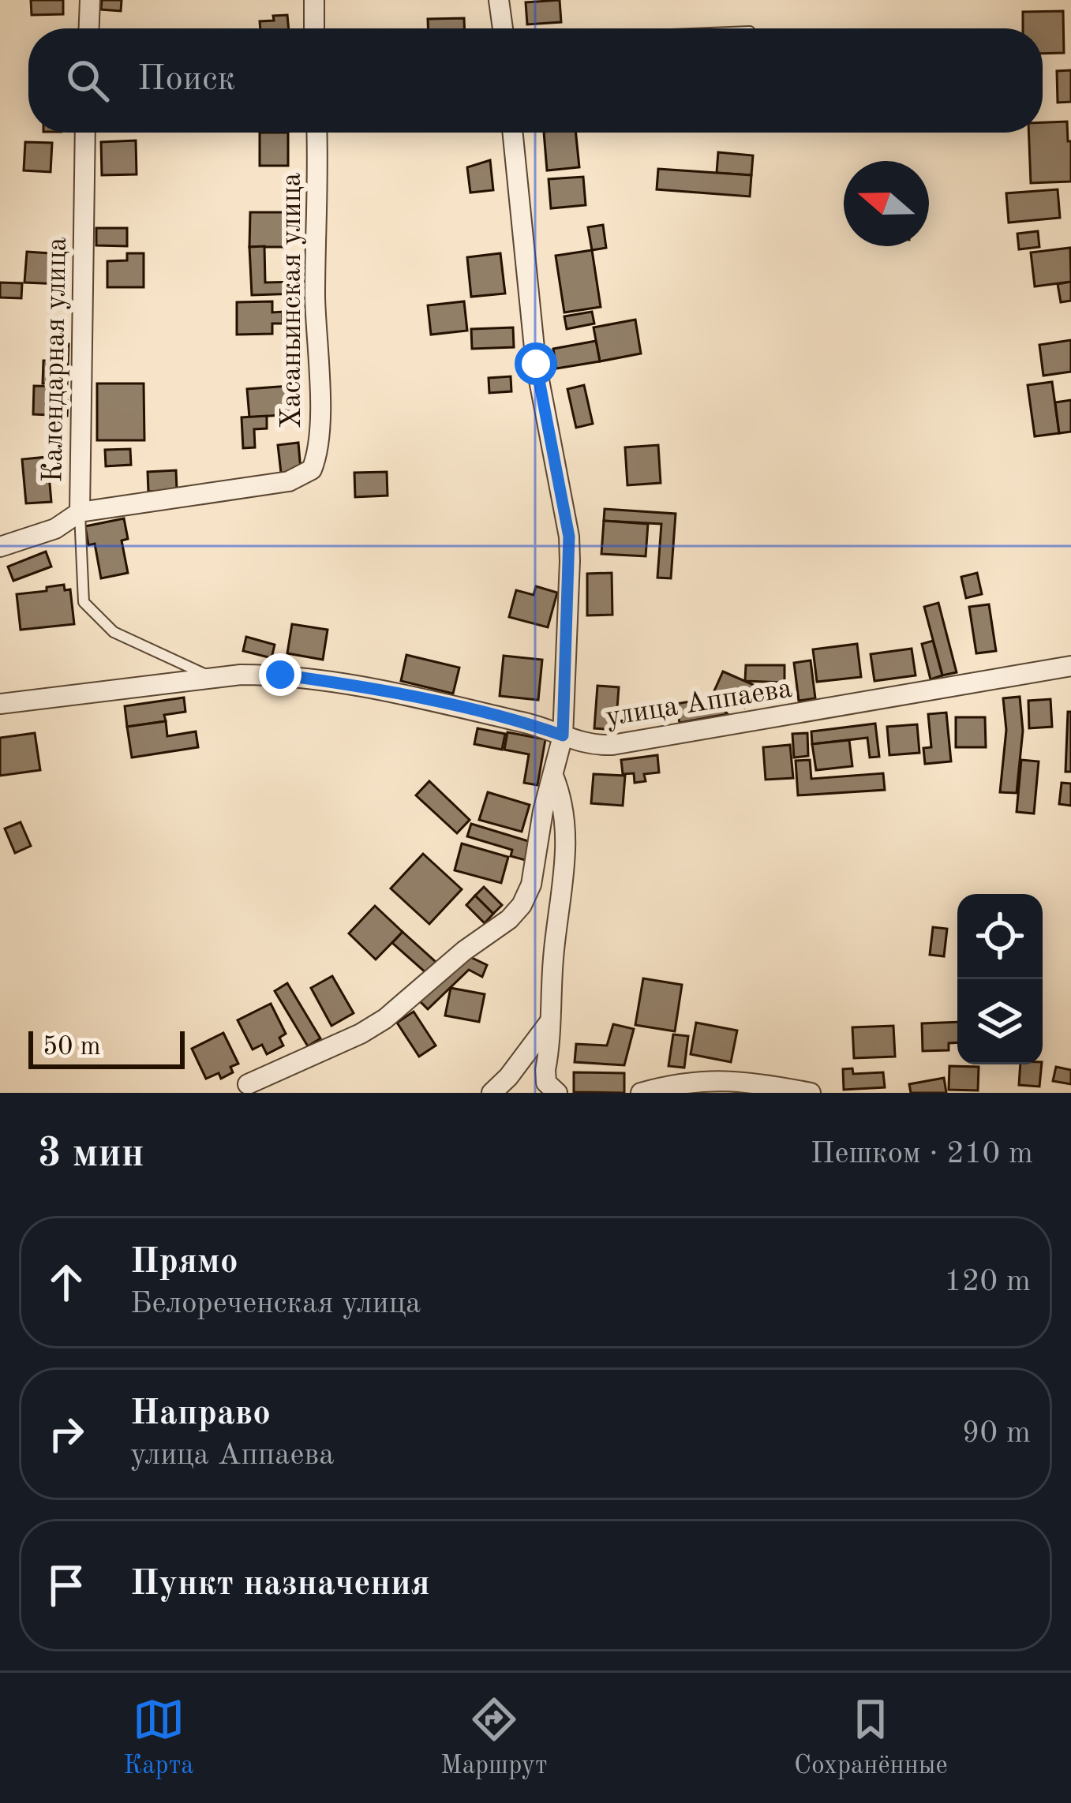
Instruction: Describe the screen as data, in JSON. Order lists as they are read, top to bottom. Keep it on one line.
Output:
{"streets":{"street":["Хасаньинская улица","Календарная улица","улица Аппаева"]},"crossings":[["Хасаньинская улица","Календарная улица"]],"scale_bar":"50 m","north":"left","page":{"search":"Поиск","scale":"50 m","heading":["3 мин","Пешком · 210 m"],"list":[["Прямо","Белореченская улица","120 m"],["Направо","улица Аппаева","90 m"],"Пункт назначения"],"nav":["Карта","Маршрут","Сохранённые"]}}
